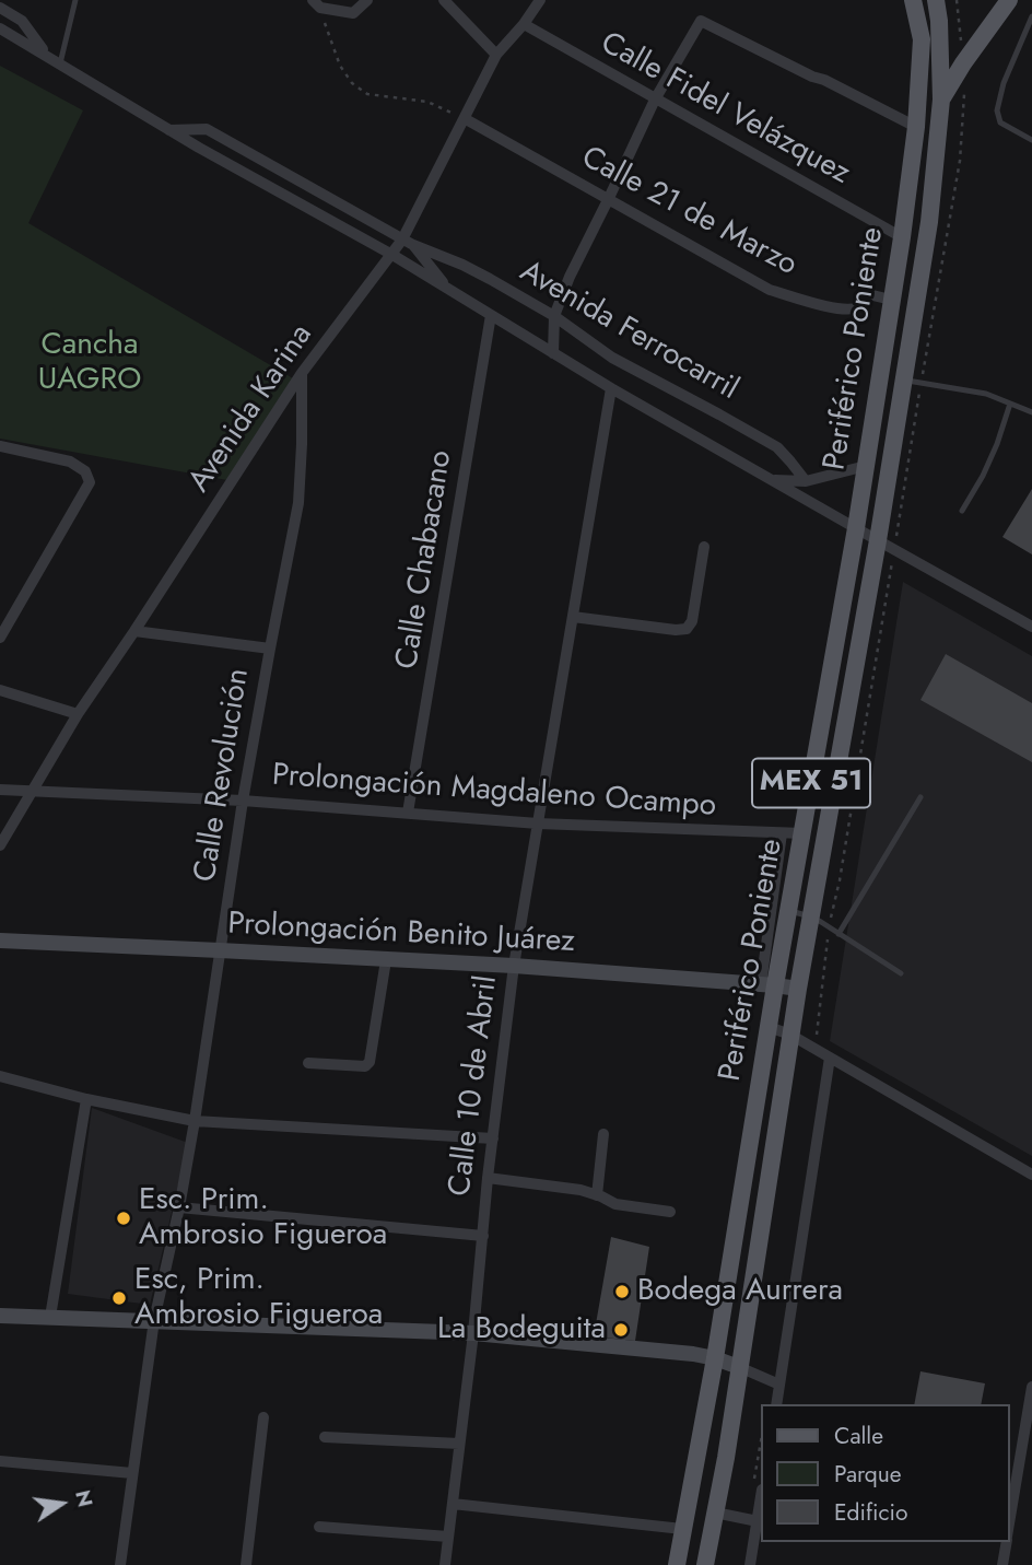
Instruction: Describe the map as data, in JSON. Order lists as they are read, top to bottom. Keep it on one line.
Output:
{"streets":{"main road":["Periférico Poniente","MEX 51"],"street":["Calle Fidel Velázquez","Calle 21 de Marzo","Avenida Ferrocarril","Avenida Karina","Calle Chabacano","Calle Revolución","Prolongación Magdaleno Ocampo","Prolongación Benito Juárez","Calle 10 de Abril"]},"crossings":[["Calle Fidel Velázquez","Periférico Poniente"],["Calle Fidel Velázquez","Avenida Karina"],["Calle 21 de Marzo","Periférico Poniente"],["Calle 21 de Marzo","Avenida Karina"],["Avenida Ferrocarril","Avenida Karina"],["Periférico Poniente","Prolongación Magdaleno Ocampo"],["Periférico Poniente","Prolongación Benito Juárez"],["Avenida Karina","Calle Revolución"],["Avenida Karina","Prolongación Magdaleno Ocampo"],["Calle Chabacano","Prolongación Magdaleno Ocampo"],["Calle Revolución","Prolongación Magdaleno Ocampo"],["Calle Revolución","Prolongación Benito Juárez"],["Prolongación Magdaleno Ocampo","Calle 10 de Abril"],["Prolongación Benito Juárez","Calle 10 de Abril"]],"parks":["Cancha UAGRO"],"places":["Esc. Prim. Ambrosio Figueroa","Bodega Aurrera","Esc, Prim. Ambrosio Figueroa","La Bodeguita"],"legend":["Calle","Parque","Edificio"],"north":"right"}
